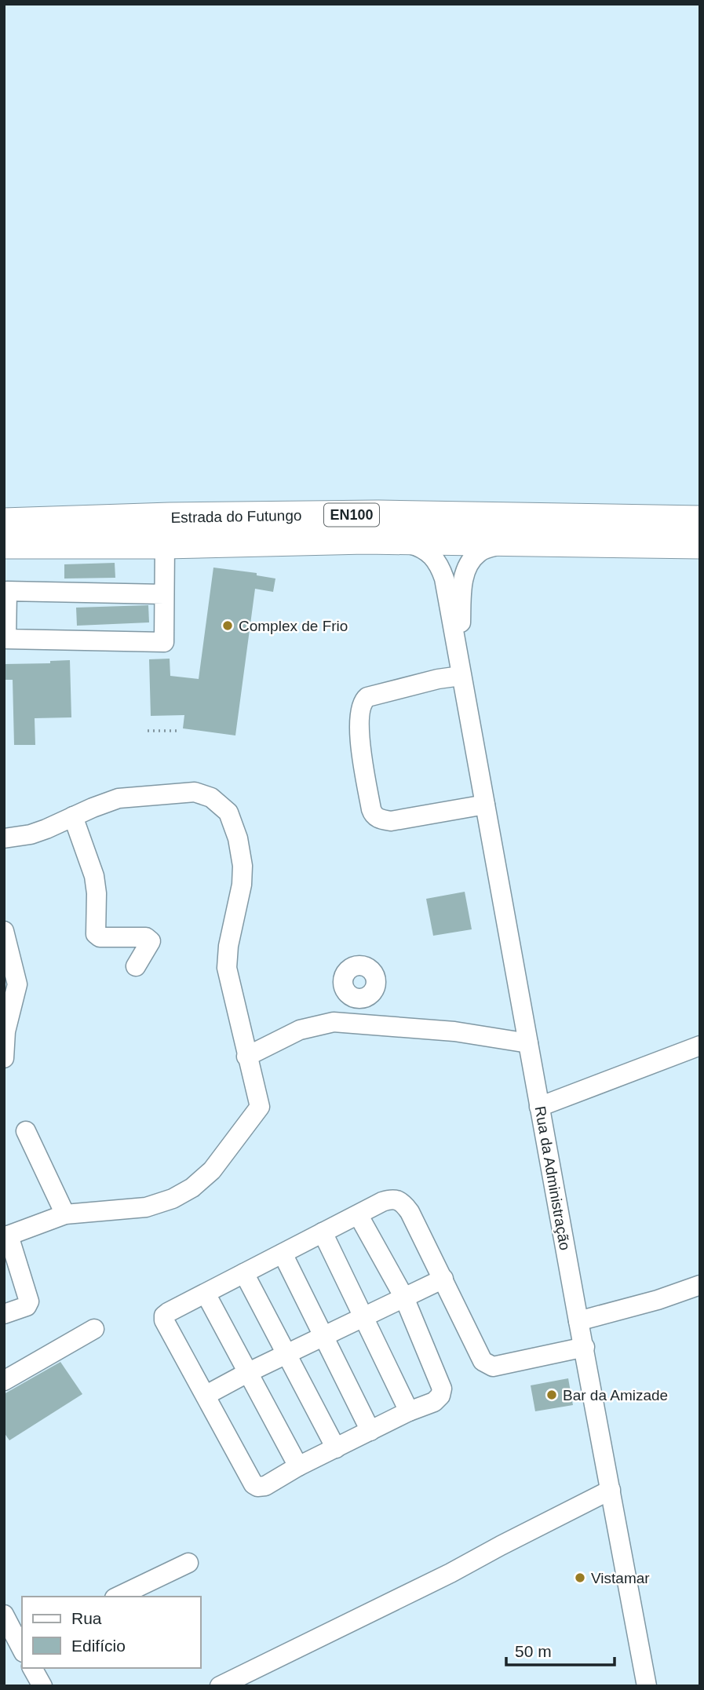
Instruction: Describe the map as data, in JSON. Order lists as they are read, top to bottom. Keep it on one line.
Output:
{"streets":{"highway":["EN100","Estrada do Futungo"],"street":["Rua da Administração"]},"places":["Complex de Frio","Bar da Amizade","Vistamar"],"legend":["Rua","Edifício"],"scale_bar":"50 m"}
